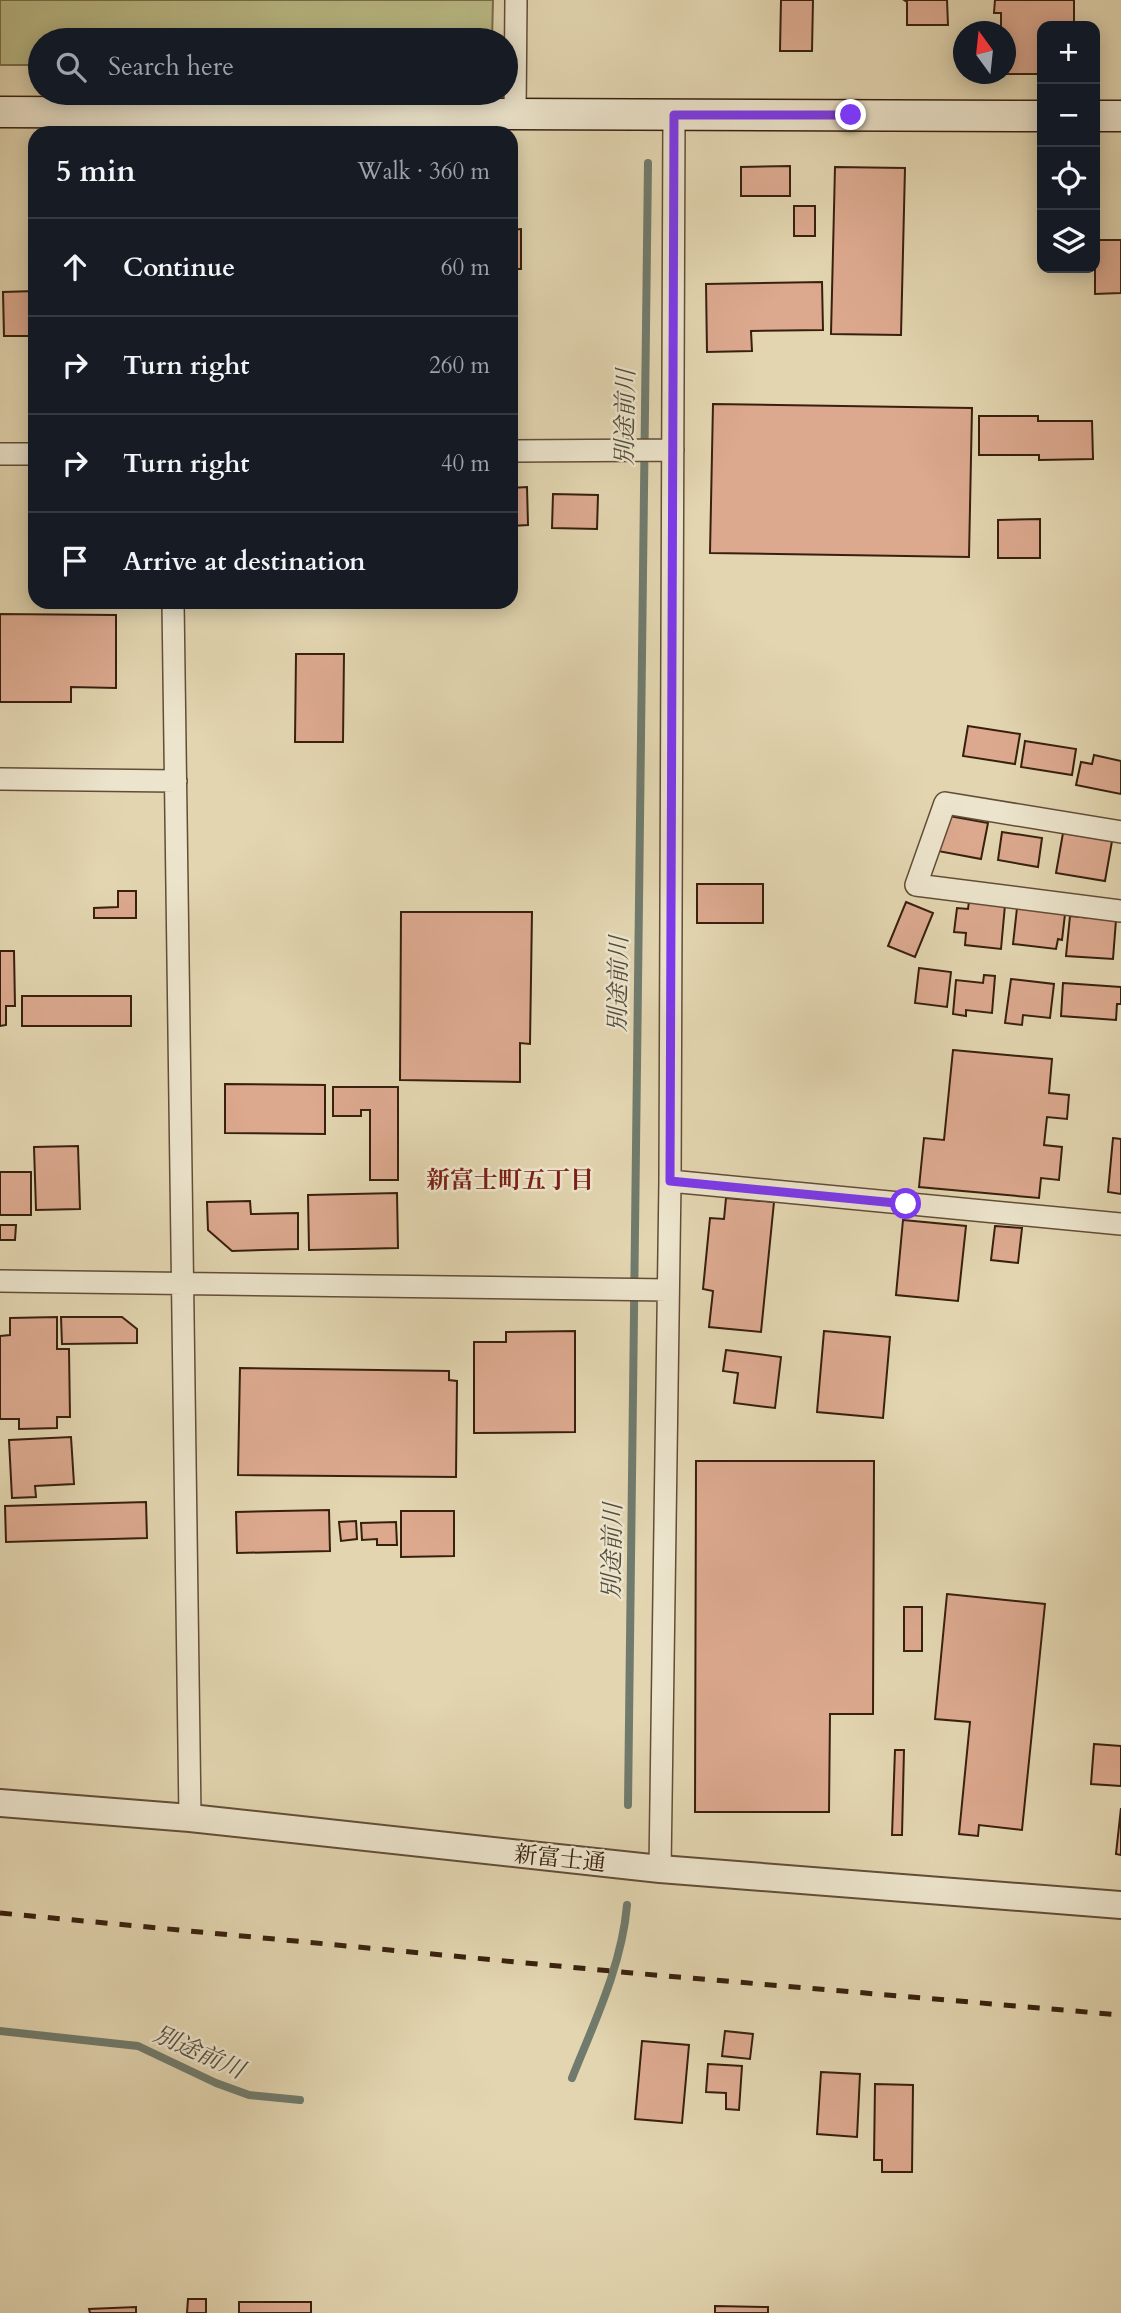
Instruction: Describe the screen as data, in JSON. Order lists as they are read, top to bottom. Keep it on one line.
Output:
{"streets":{"street":["新富士通"]},"districts":["新富士町五丁目"],"water":["別途前川"],"north":"top","page":{"map_buttons":["+","−"],"search":"Search here","heading":["5 min","Walk · 360 m"],"list":[["Continue","60 m"],["Turn right","260 m"],["Turn right","40 m"],"Arrive at destination"]}}
